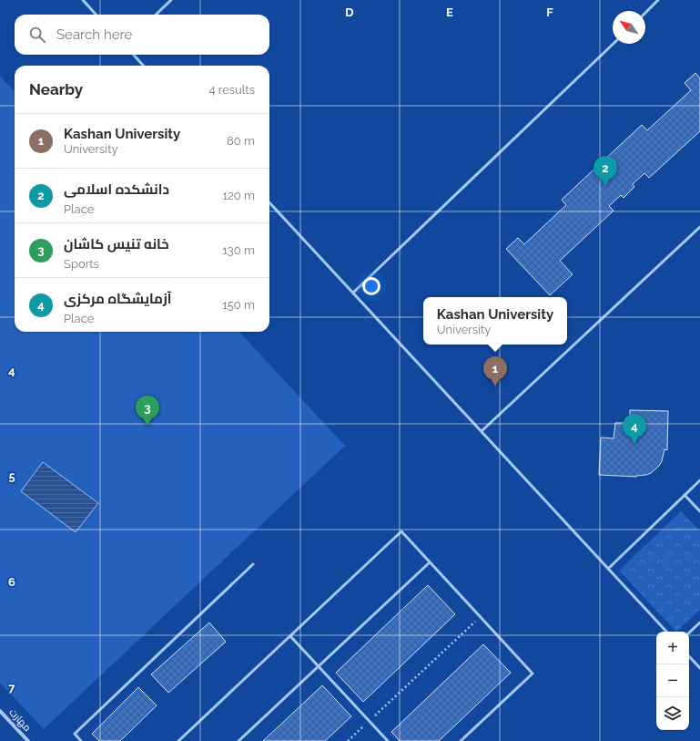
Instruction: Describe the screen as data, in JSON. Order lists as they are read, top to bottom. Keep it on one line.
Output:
{"streets":{"street":["مهارت"]},"north":"top left","page":{"search":"Search here","heading":["Nearby","4 results"],"list":[{"mark":"1","name":"Kashan University","note":"University","value":"80 m"},{"mark":"2","name":"دانشکده اسلامی","note":"Place","value":"120 m"},{"mark":"3","name":"خانه تنیس کاشان","note":"Sports","value":"130 m"},{"mark":"4","name":"آزمایشگاه مرکزی","note":"Place","value":"150 m"}],"pins":["2","1","3","4"],"popup":["Kashan University","University"],"map_buttons":["+","−"]},"grid":{"columns":["D","E","F"],"rows":["4","5","6","7"]}}
